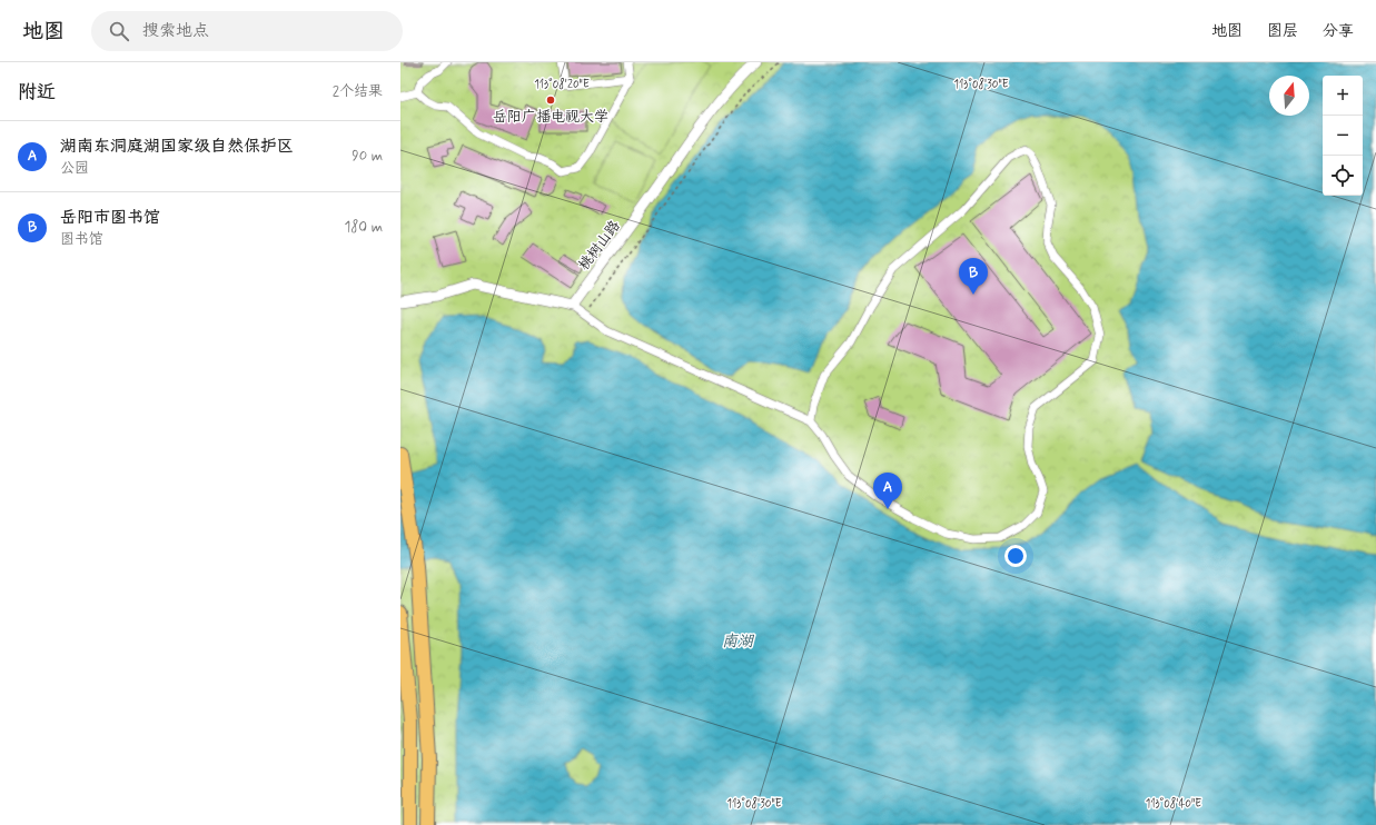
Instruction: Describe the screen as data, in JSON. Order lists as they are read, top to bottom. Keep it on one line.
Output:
{"streets":{"street":["桃树山路"]},"water":["南湖"],"places":["岳阳广播电视大学"],"north":"top","page":{"header":"地图","search":"搜索地点","nav":["地图","图层","分享"],"heading":["附近","2个结果"],"map_buttons":["+","−"],"list":[{"mark":"A","name":"湖南东洞庭湖国家级自然保护区","note":"公园","value":"90 m"},{"mark":"B","name":"岳阳市图书馆","note":"图书馆","value":"180 m"}],"pins":["B","A"]},"coordinates":["113°08'20\"E","113°08'30\"E","113°08'40\"E"]}
